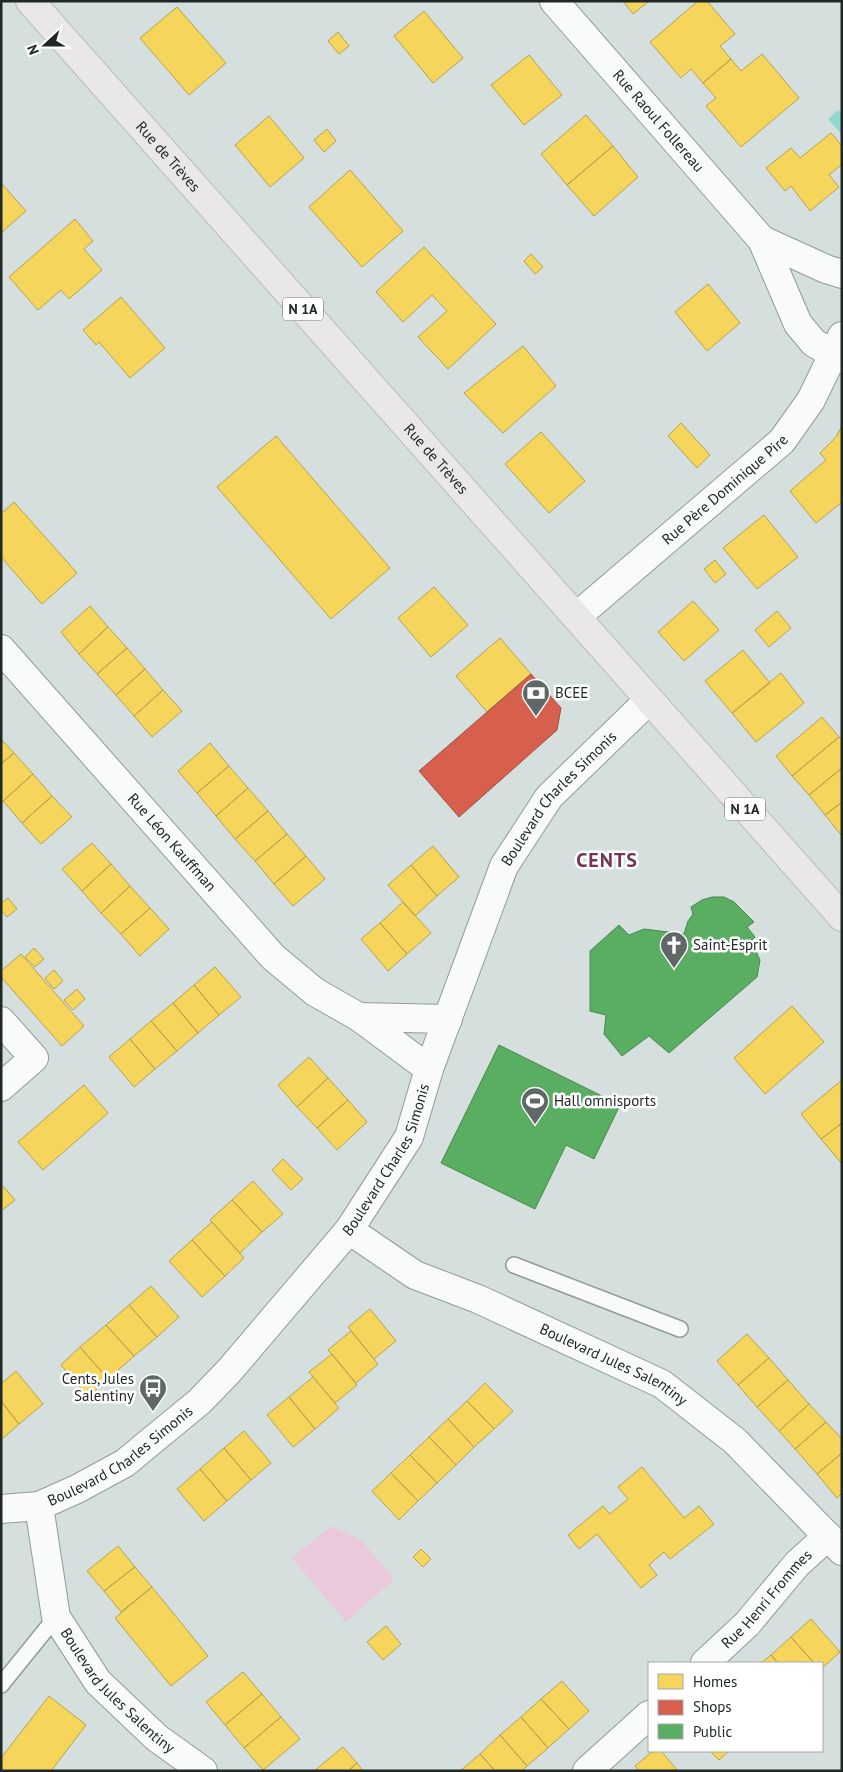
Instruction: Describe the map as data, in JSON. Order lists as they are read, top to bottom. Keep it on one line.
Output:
{"streets":{"main road":["Rue de Trèves","N 1A"],"street":["Rue Raoul Follereau","Rue Père Dominique Pire","Boulevard Charles Simonis","Rue Léon Kauffman","Boulevard Jules Salentiny","Rue Henri Frommes"]},"crossings":[["Rue Raoul Follereau","Rue Père Dominique Pire"],["Rue de Trèves","Rue Père Dominique Pire"],["Rue de Trèves","Boulevard Charles Simonis"],["Boulevard Charles Simonis","Rue Léon Kauffman"],["Boulevard Charles Simonis","Boulevard Jules Salentiny"],["Boulevard Jules Salentiny","Rue Henri Frommes"]],"districts":["CENTS"],"places":{"bank":["BCEE"],"church":["Saint-Esprit"],"sports":["Hall omnisports"],"bus stop":["Cents, Jules Salentiny"]},"legend":["Homes","Shops","Public"],"north":"left"}
